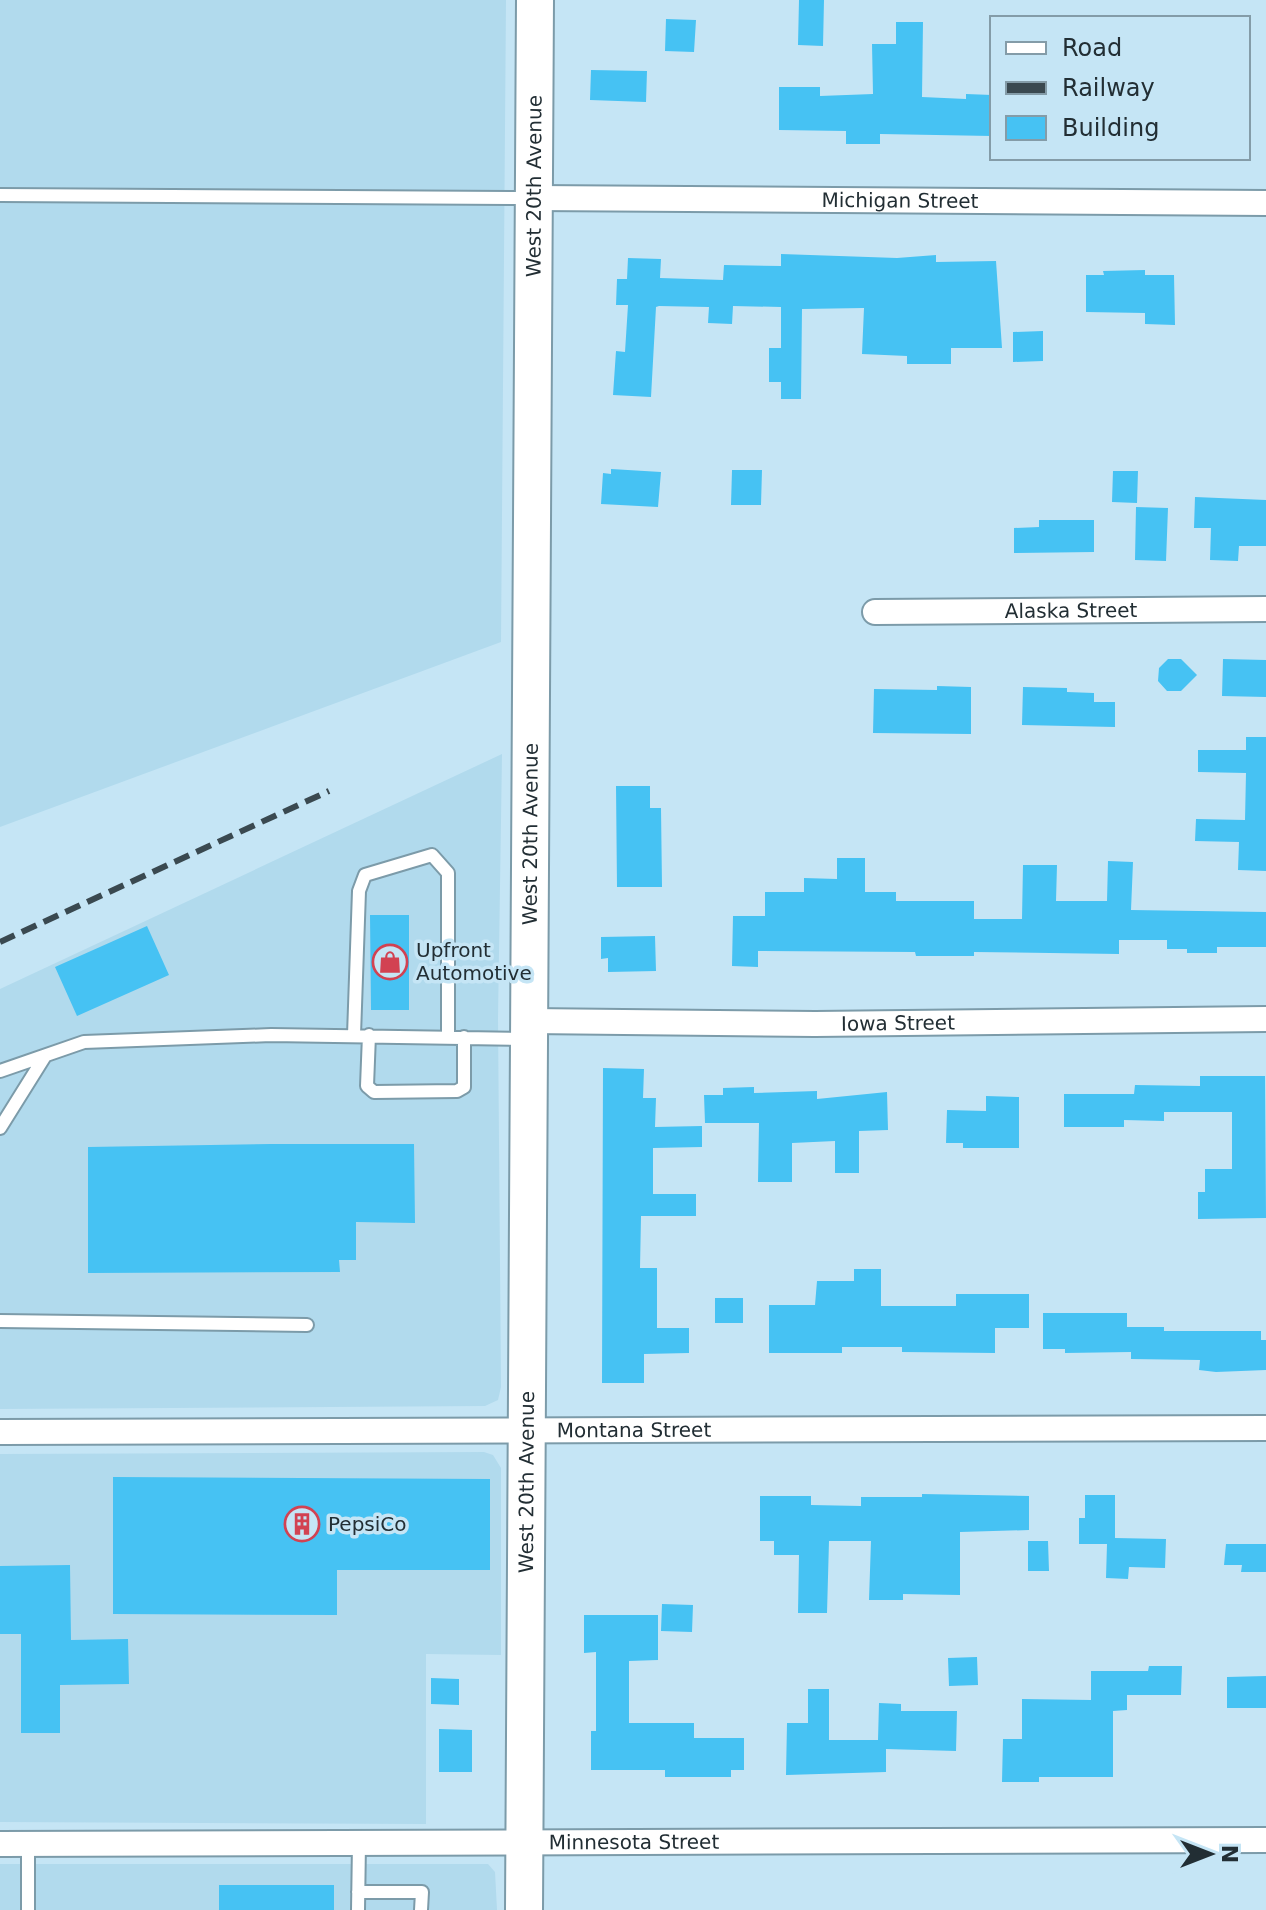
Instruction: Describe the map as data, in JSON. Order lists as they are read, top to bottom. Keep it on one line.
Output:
{"streets":{"main road":["West 20th Avenue"],"street":["Michigan Street","Alaska Street","Iowa Street","Montana Street","Minnesota Street"]},"crossings":[["West 20th Avenue","Michigan Street"],["West 20th Avenue","Iowa Street"],["West 20th Avenue","Montana Street"],["West 20th Avenue","Minnesota Street"]],"places":{"shop":["Upfront Automotive"],"building":["PepsiCo"]},"legend":["Road","Railway","Building"],"north":"right"}
